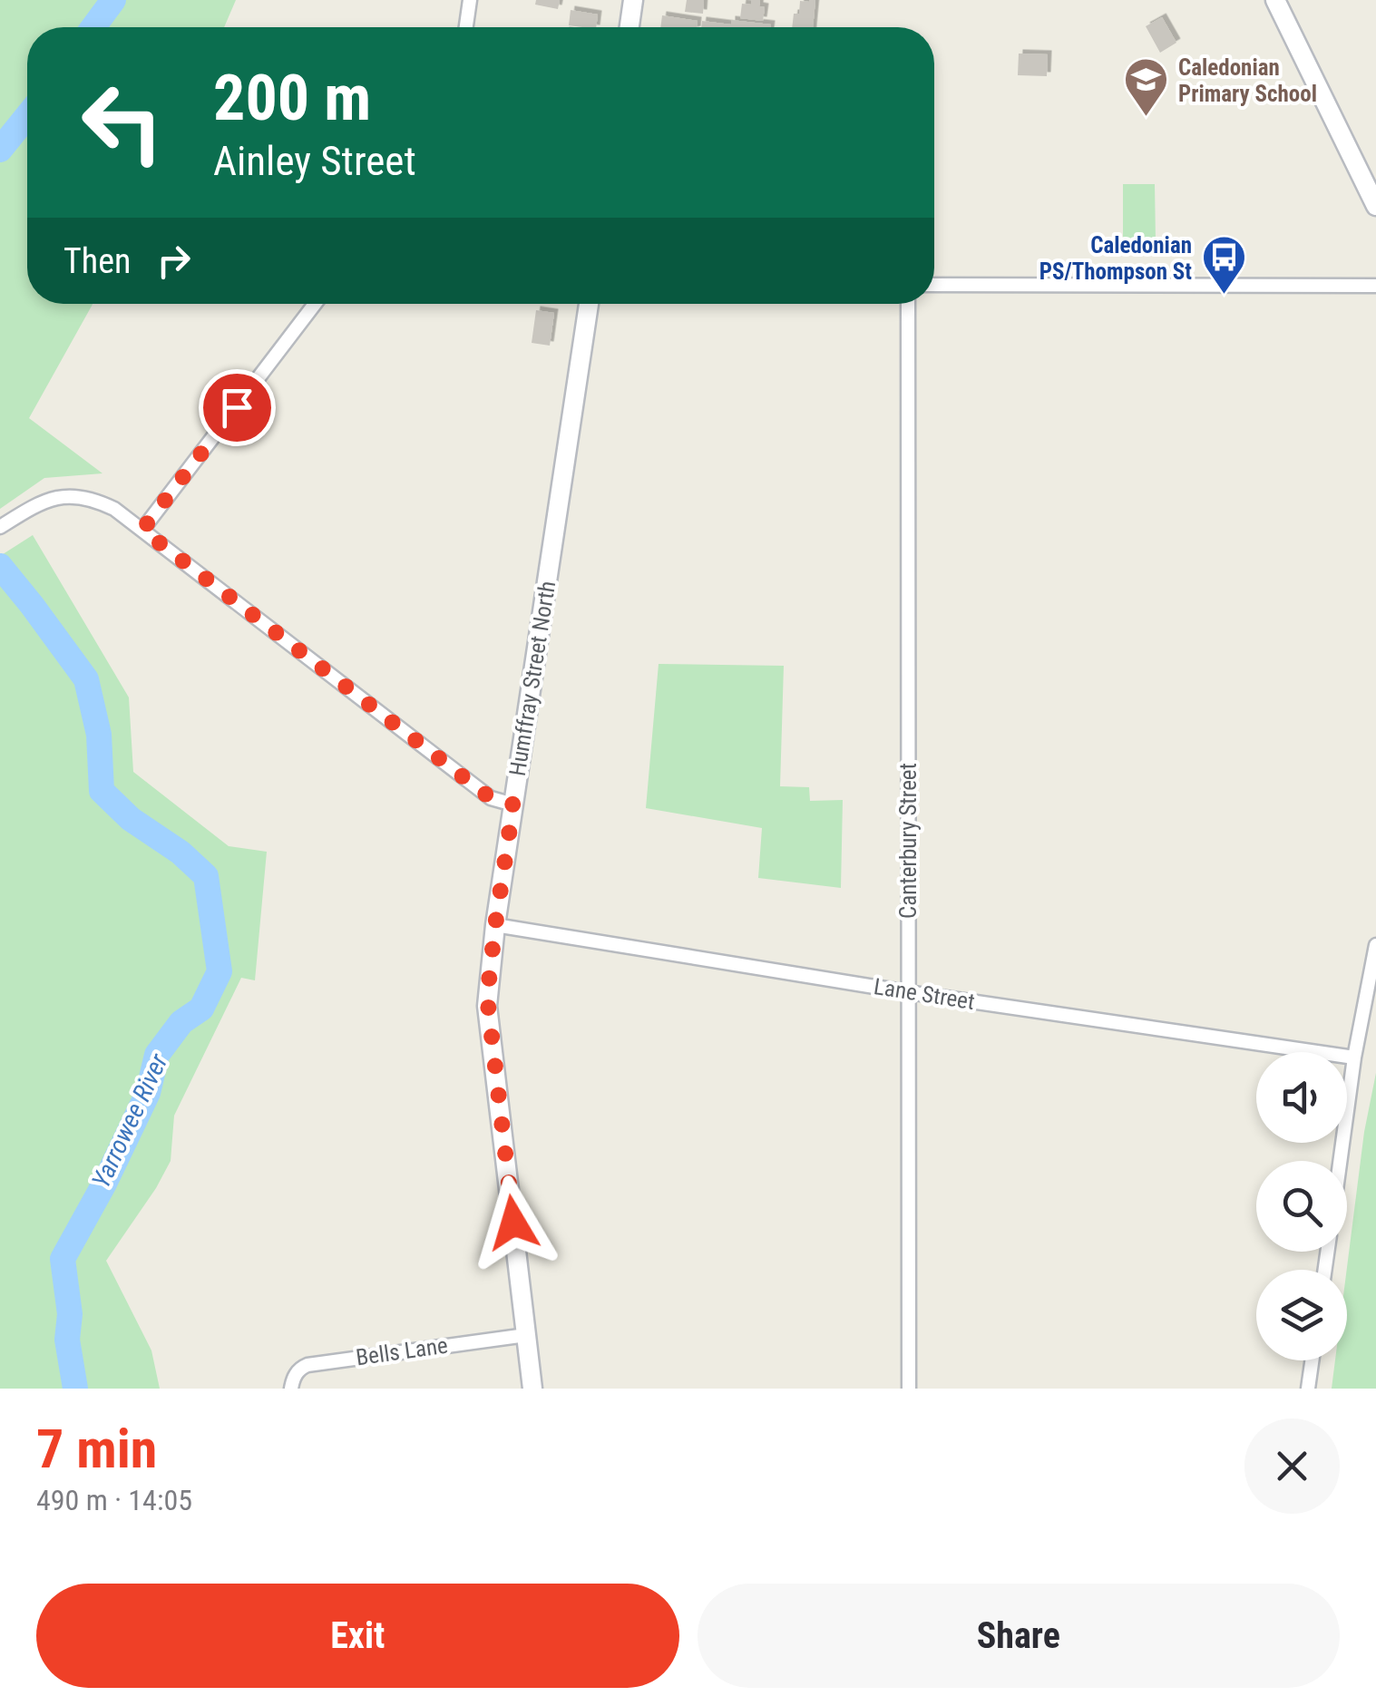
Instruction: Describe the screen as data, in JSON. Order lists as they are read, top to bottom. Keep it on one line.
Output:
{"streets":{"street":["Humffray Street North","Canterbury Street","Lane Street","Bells Lane"]},"crossings":[["Humffray Street North","Lane Street"],["Humffray Street North","Bells Lane"],["Canterbury Street","Lane Street"]],"water":["Yarrowee River"],"places":{"school or university":["Caledonian Primary School"],"bus stop":["Caledonian PS/Thompson St"]},"page":{"turn":["200 m","Ainley Street"],"then":"Then","heading":["7 min","490 m · 14:05"],"buttons":["Exit","Share"]}}
